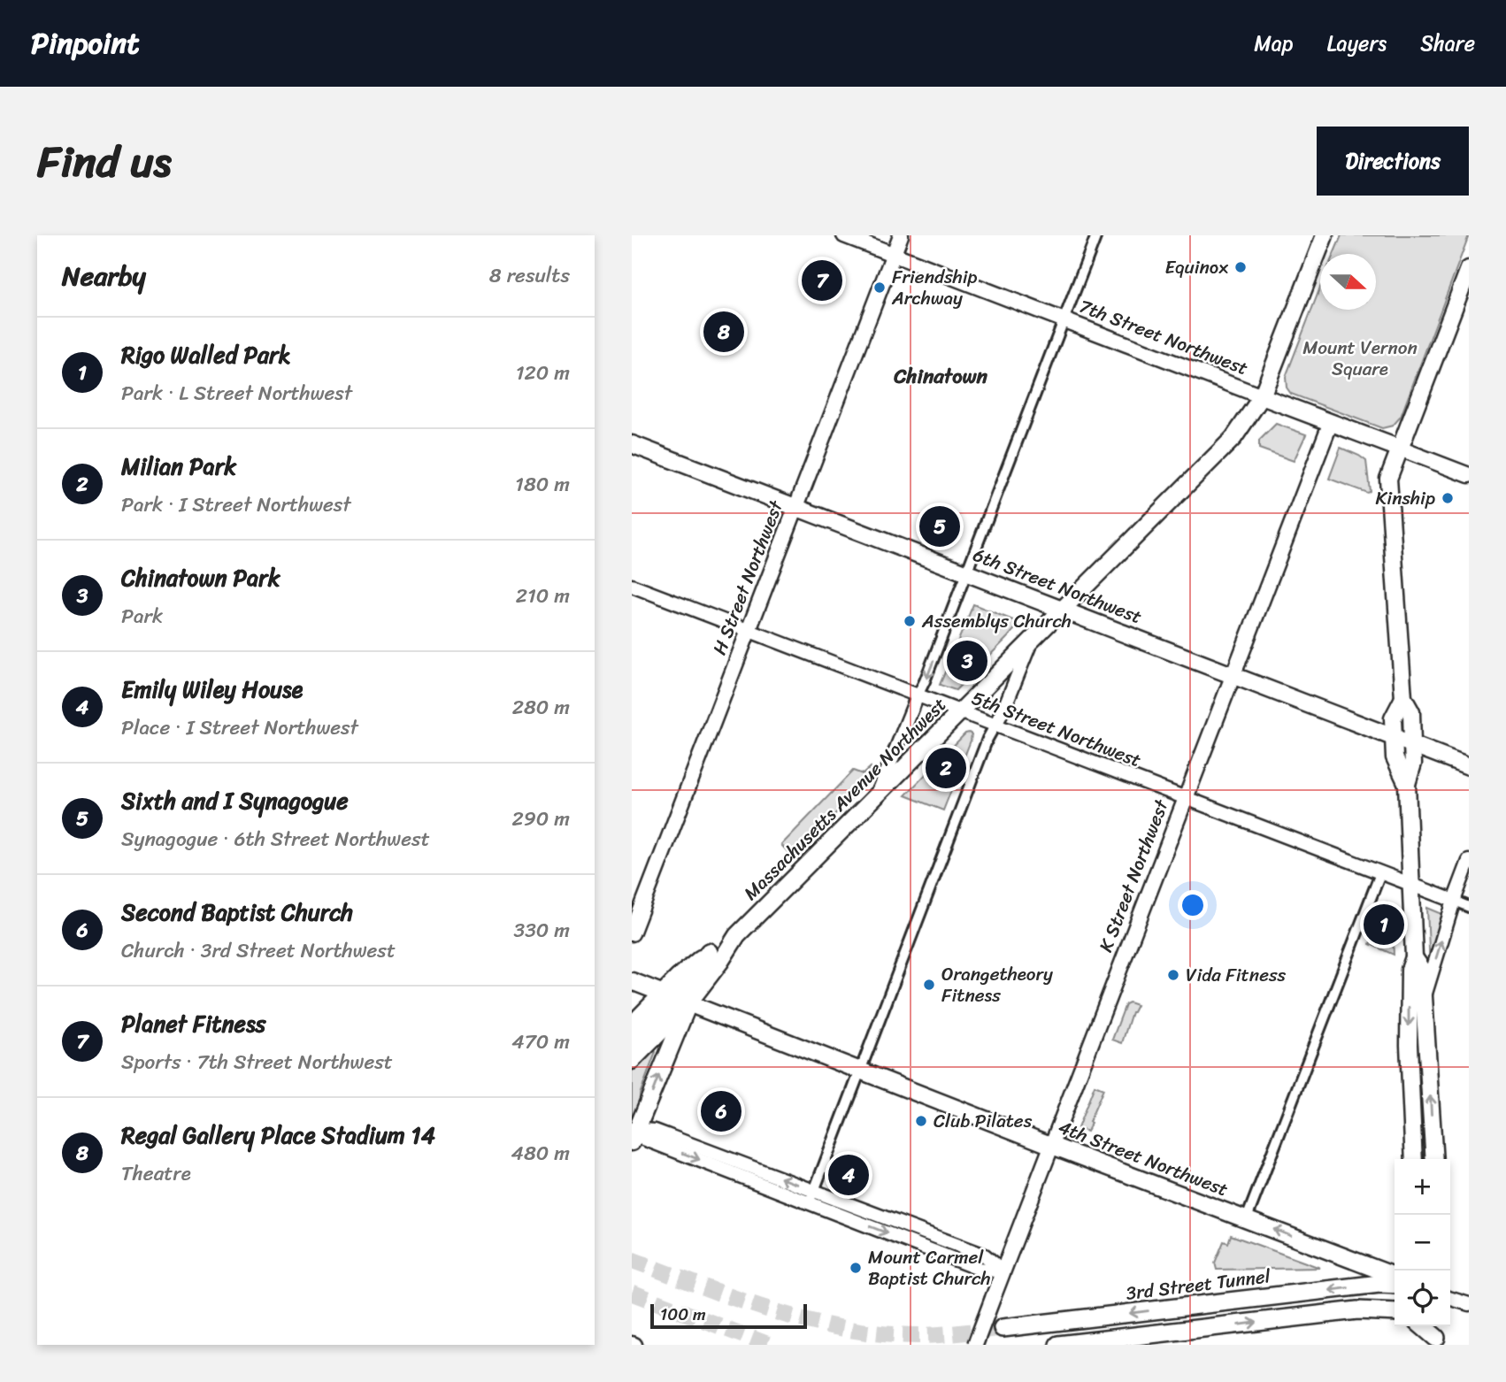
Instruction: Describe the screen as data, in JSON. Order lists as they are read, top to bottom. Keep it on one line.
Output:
{"streets":{"highway":["3rd Street Tunnel"],"main road":["7th Street Northwest","H Street Northwest","6th Street Northwest","Massachusetts Avenue Northwest","K Street Northwest","4th Street Northwest"],"street":["5th Street Northwest"]},"crossings":[["7th Street Northwest","H Street Northwest"],["7th Street Northwest","Massachusetts Avenue Northwest"],["7th Street Northwest","K Street Northwest"],["H Street Northwest","6th Street Northwest"],["H Street Northwest","5th Street Northwest"],["6th Street Northwest","Massachusetts Avenue Northwest"],["6th Street Northwest","K Street Northwest"],["5th Street Northwest","Massachusetts Avenue Northwest"],["5th Street Northwest","K Street Northwest"],["Massachusetts Avenue Northwest","4th Street Northwest"],["K Street Northwest","4th Street Northwest"]],"districts":["Chinatown"],"parks":["Mount Vernon Square"],"places":["Equinox","Friendship Archway","Kinship","Assemblys Church","Vida Fitness","Orangetheory Fitness","Club Pilates","Mount Carmel Baptist Church"],"scale_bar":"100 m","north":"right","page":{"header":"Pinpoint","nav":["Map","Layers","Share"],"title":"Find us","buttons":"Directions","heading":["Nearby","8 results"],"pins":["7","8","5","3","2","1","6","4"],"list":[{"mark":"1","name":"Rigo Walled Park","note":"Park · L Street Northwest","value":"120 m"},{"mark":"2","name":"Milian Park","note":"Park · I Street Northwest","value":"180 m"},{"mark":"3","name":"Chinatown Park","note":"Park","value":"210 m"},{"mark":"4","name":"Emily Wiley House","note":"Place · I Street Northwest","value":"280 m"},{"mark":"5","name":"Sixth and I Synagogue","note":"Synagogue · 6th Street Northwest","value":"290 m"},{"mark":"6","name":"Second Baptist Church","note":"Church · 3rd Street Northwest","value":"330 m"},{"mark":"7","name":"Planet Fitness","note":"Sports · 7th Street Northwest","value":"470 m"},{"mark":"8","name":"Regal Gallery Place Stadium 14","note":"Theatre","value":"480 m"}],"map_buttons":["+","−"],"scale":"100 m"}}
